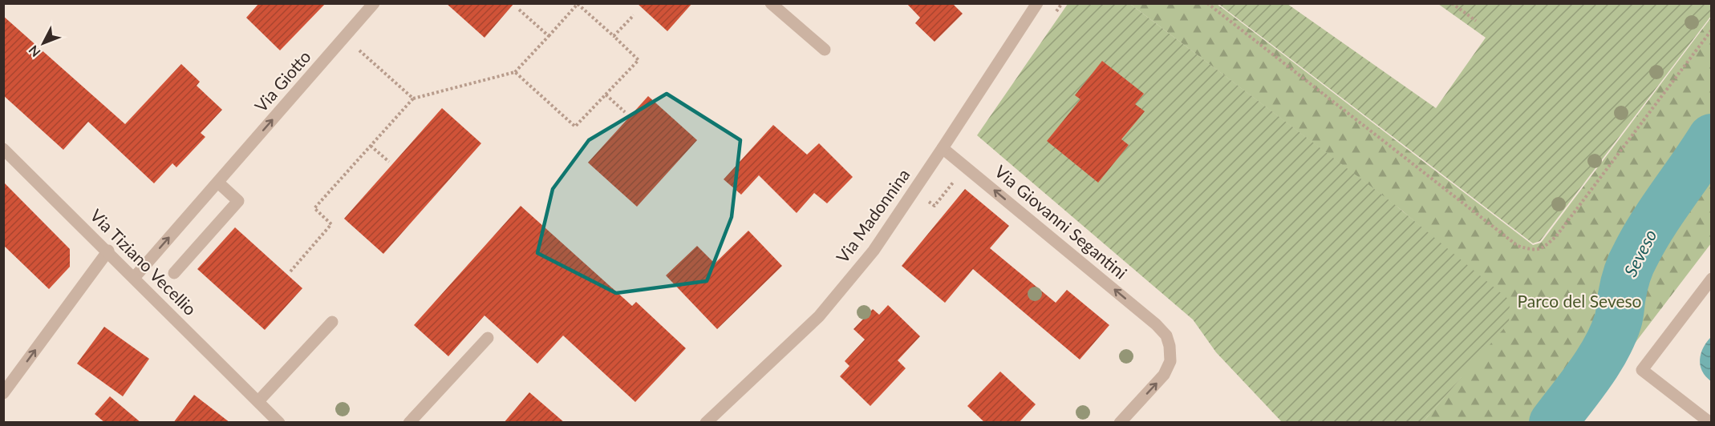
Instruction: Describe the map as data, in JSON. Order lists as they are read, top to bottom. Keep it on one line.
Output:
{"streets":{"street":["Via Giotto","Via Madonnina","Via Giovanni Segantini","Via Tiziano Vecellio"]},"crossings":[["Via Giotto","Via Tiziano Vecellio"],["Via Madonnina","Via Giovanni Segantini"]],"one_way":["Via Giotto","Via Giovanni Segantini"],"water":["Seveso"],"parks":["Parco del Seveso"],"north":"bottom left"}
